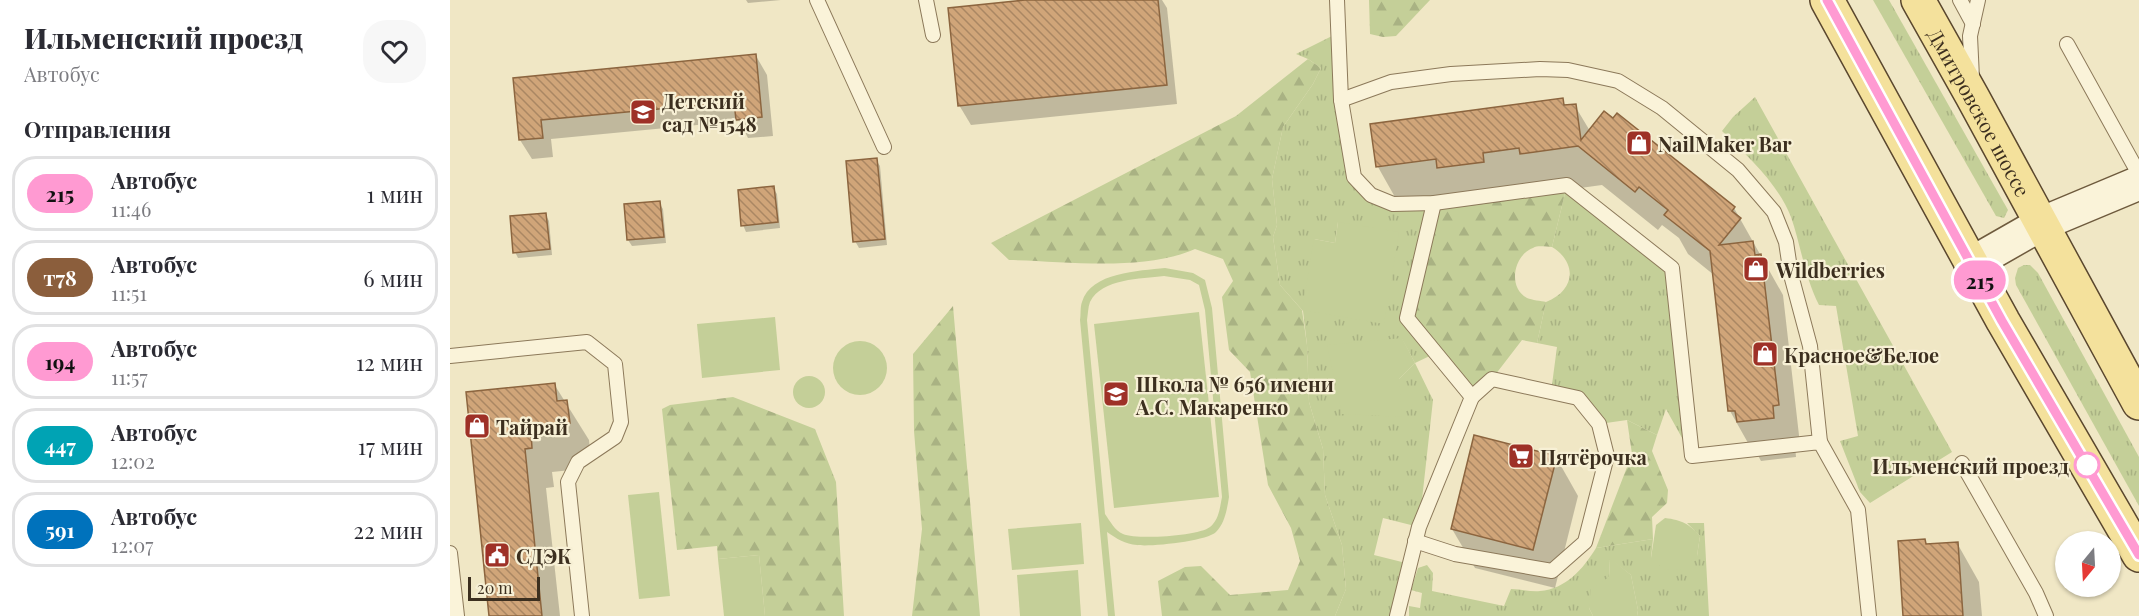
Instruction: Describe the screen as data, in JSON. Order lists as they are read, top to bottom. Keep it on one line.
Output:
{"streets":{"main road":["Дмитровское шоссе"]},"places":{"school or university":["Детский сад №1548","Школа № 656 имени А.С. Макаренко"],"shop":["NailMaker Bar","Wildberries","Красное&Белое","Тайрай"],"supermarket":["Пятёрочка"],"other":["Ильменский проезд"],"public building":["СДЭК"]},"lines":["bus line 215"],"scale_bar":"20 m","north":"bottom","page":{"heading":[["Ильменский проезд","Автобус"],"Отправления"],"on_map":"215","list":[{"mark":"215","name":"Автобус","note":"11:46","value":"1 мин"},{"mark":"т78","name":"Автобус","note":"11:51","value":"6 мин"},{"mark":"194","name":"Автобус","note":"11:57","value":"12 мин"},{"mark":"447","name":"Автобус","note":"12:02","value":"17 мин"},{"mark":"591","name":"Автобус","note":"12:07","value":"22 мин"}],"scale":"20 m"}}
